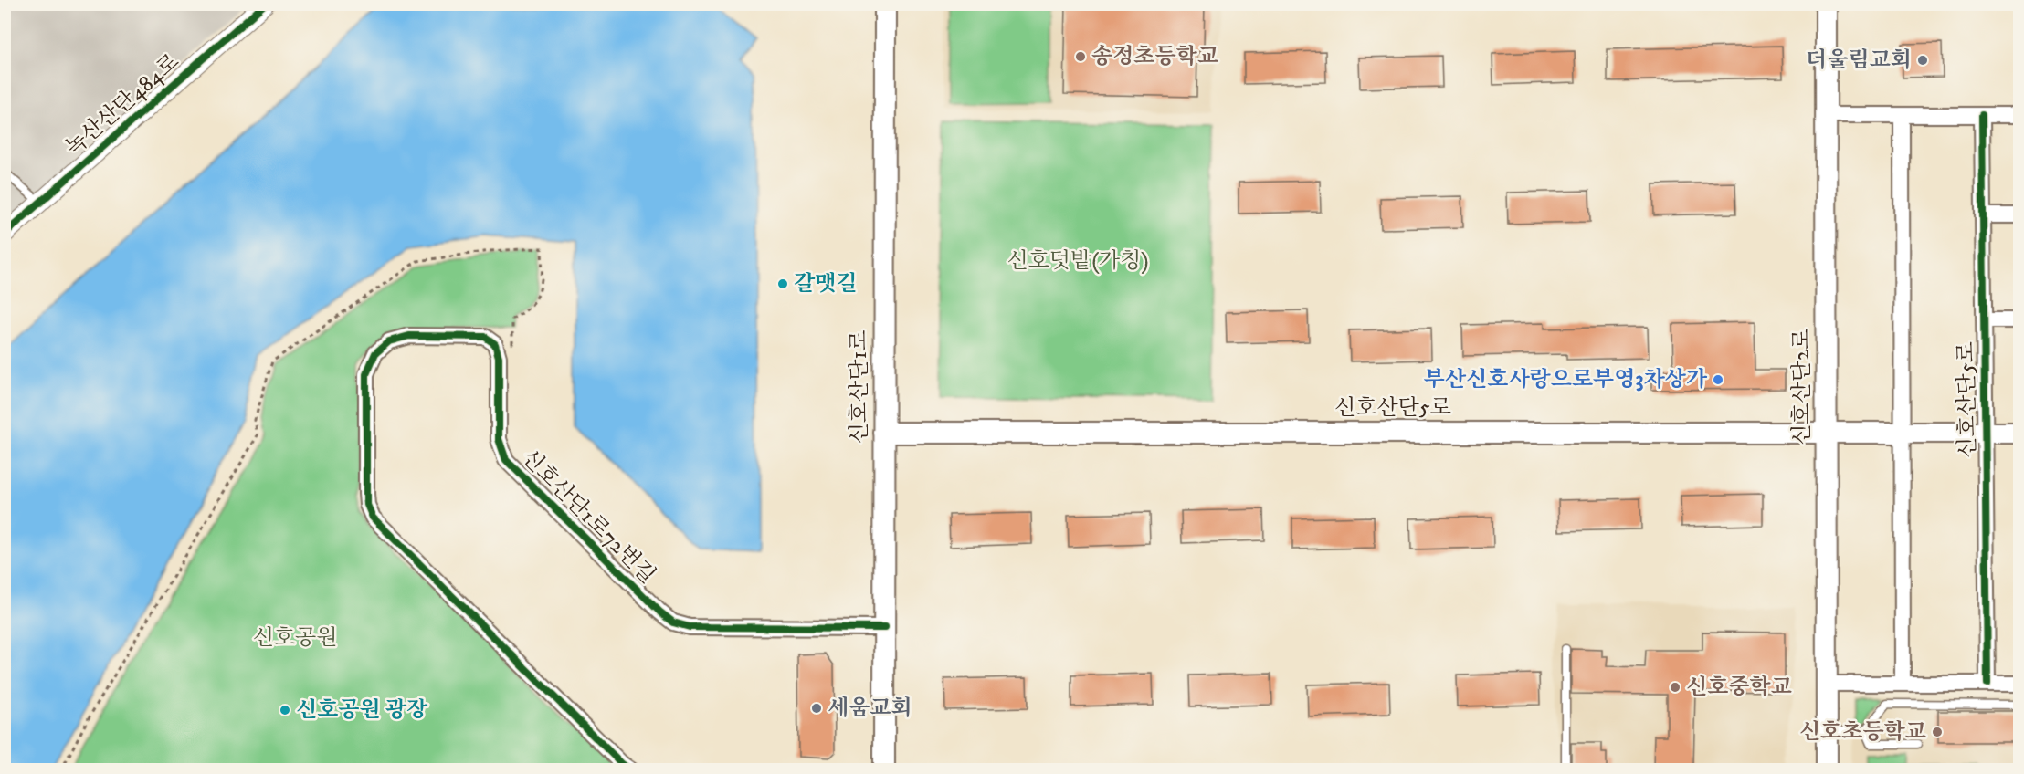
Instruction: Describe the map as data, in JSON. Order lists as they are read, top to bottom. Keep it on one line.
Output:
{"streets":{"main road":["신호산단1로","신호산단2로","신호산단5로"],"street":["녹산산단484로","신호산단1로72번길"]},"crossings":[["신호산단1로","신호산단5로"],["신호산단1로","신호산단1로72번길"],["신호산단2로","신호산단5로"]],"parks":["신호텃밭(가칭)","신호공원"],"places":["송정초등학교","더울림교회","갈맷길","부산신호사랑으로부영3차상가","신호중학교","세움교회","신호공원 광장","신호초등학교"]}
